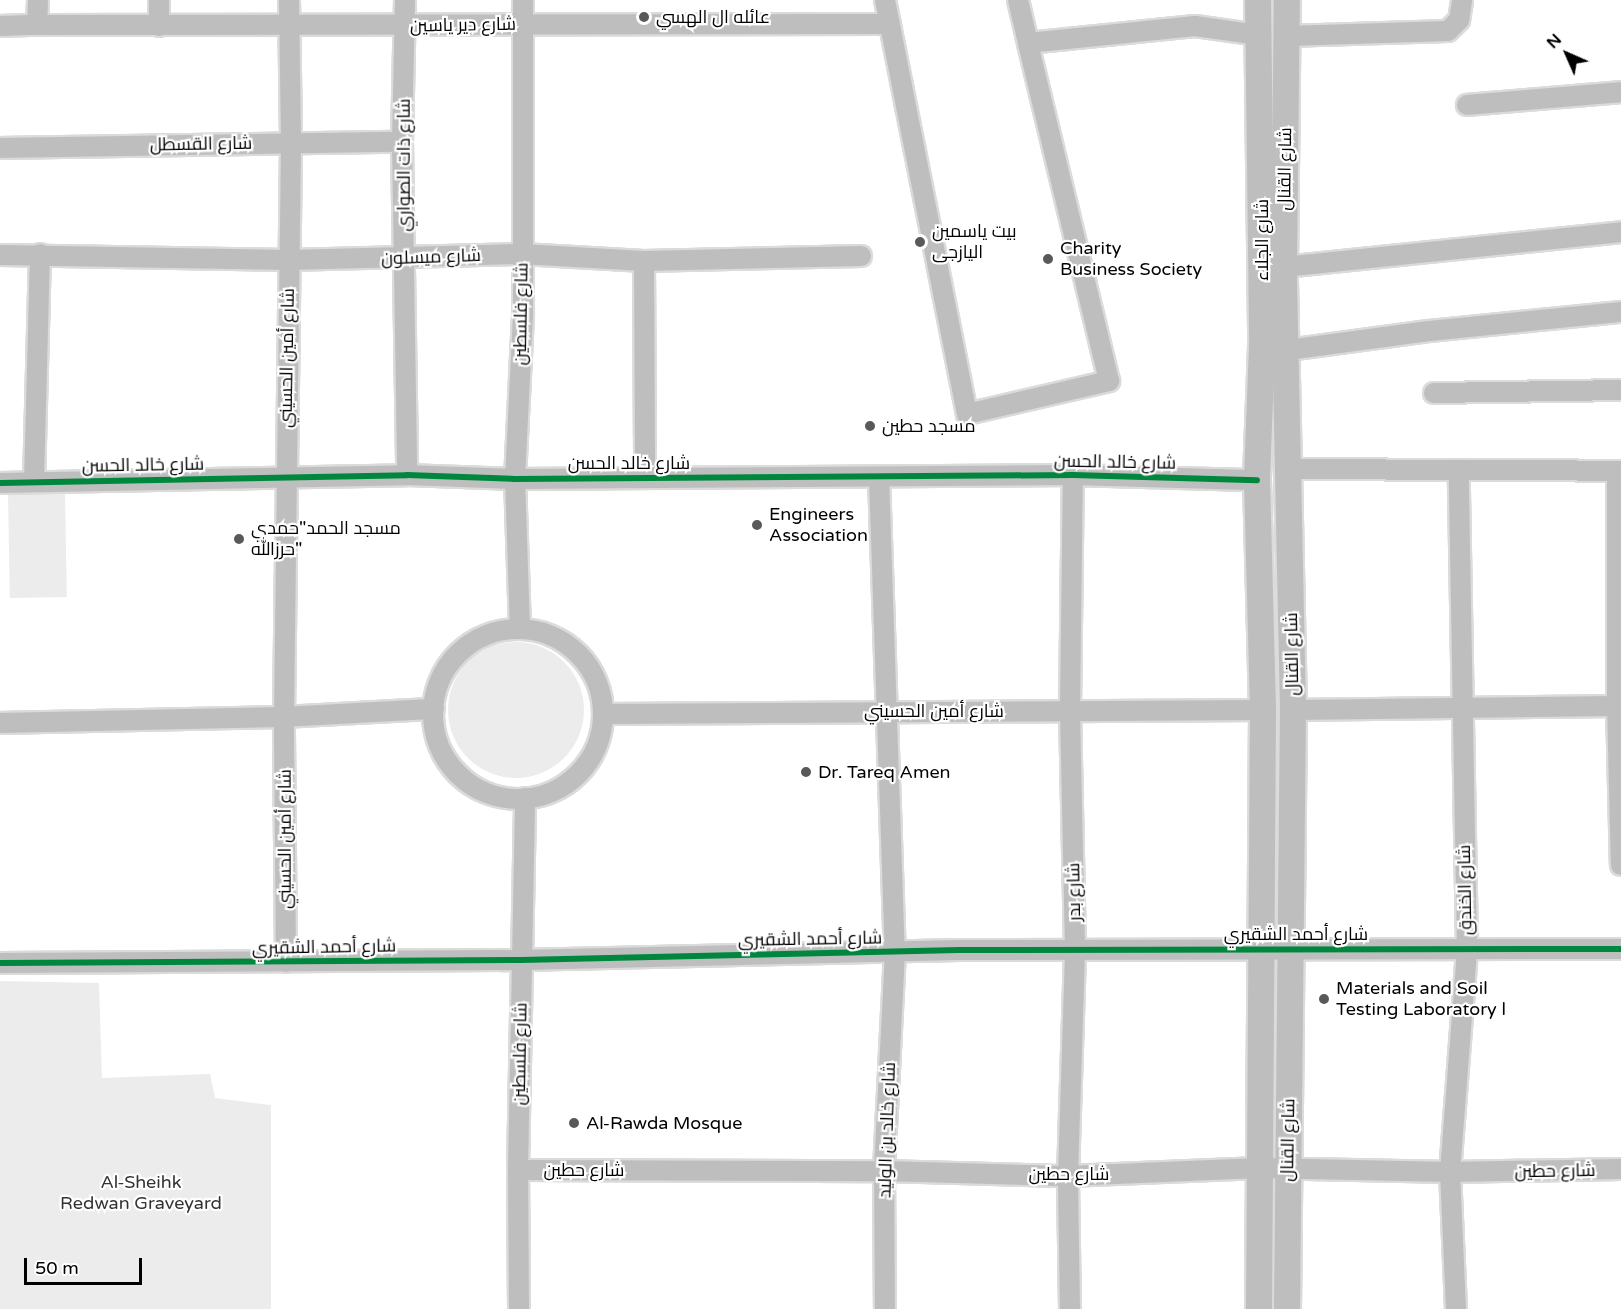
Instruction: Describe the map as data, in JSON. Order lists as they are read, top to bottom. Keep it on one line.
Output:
{"streets":{"main road":["شارع القنال","شارع الجلاء"],"street":["شارع دير ياسين","شارع القسطل","شارع ذات الصواري","شارع ميسلون","شارع فلسطين","شارع أمين الحسيني","شارع خالد الحسن","شارع الخندق","شارع بدر","شارع أحمد الشقيري","شارع خالد بن الوليد","شارع حطين"]},"crossings":[["شارع دير ياسين","شارع ذات الصواري"],["شارع دير ياسين","شارع فلسطين"],["شارع دير ياسين","شارع أمين الحسيني"],["شارع القسطل","شارع ذات الصواري"],["شارع القسطل","شارع أمين الحسيني"],["شارع ذات الصواري","شارع ميسلون"],["شارع ذات الصواري","شارع خالد الحسن"],["شارع القنال","شارع الجلاء"],["شارع القنال","شارع أمين الحسيني"],["شارع القنال","شارع خالد الحسن"],["شارع القنال","شارع أحمد الشقيري"],["شارع القنال","شارع حطين"],["شارع الجلاء","شارع خالد الحسن"],["شارع ميسلون","شارع فلسطين"],["شارع ميسلون","شارع أمين الحسيني"],["شارع فلسطين","شارع أمين الحسيني"],["شارع فلسطين","شارع خالد الحسن"],["شارع فلسطين","شارع أحمد الشقيري"],["شارع فلسطين","شارع حطين"],["شارع أمين الحسيني","شارع خالد الحسن"],["شارع أمين الحسيني","شارع بدر"],["شارع أمين الحسيني","شارع أحمد الشقيري"],["شارع أمين الحسيني","شارع خالد بن الوليد"],["شارع خالد الحسن","شارع بدر"],["شارع خالد الحسن","شارع خالد بن الوليد"],["شارع الخندق","شارع أحمد الشقيري"],["شارع الخندق","شارع حطين"],["شارع بدر","شارع أحمد الشقيري"],["شارع بدر","شارع حطين"],["شارع أحمد الشقيري","شارع خالد بن الوليد"],["شارع خالد بن الوليد","شارع حطين"]],"parks":["Al-Sheihk Redwan Graveyard"],"places":["عائله ال الهسي","بيت ياسمين اليازجى","Charity Business Society","مسجد حطين","Engineers Association","مسجد الحمد\"حمدي حرزالله\"","Dr. Tareq Amen","Materials and Soil Testing Laboratory l","Al-Rawda Mosque"],"scale_bar":"50 m","north":"top left"}
